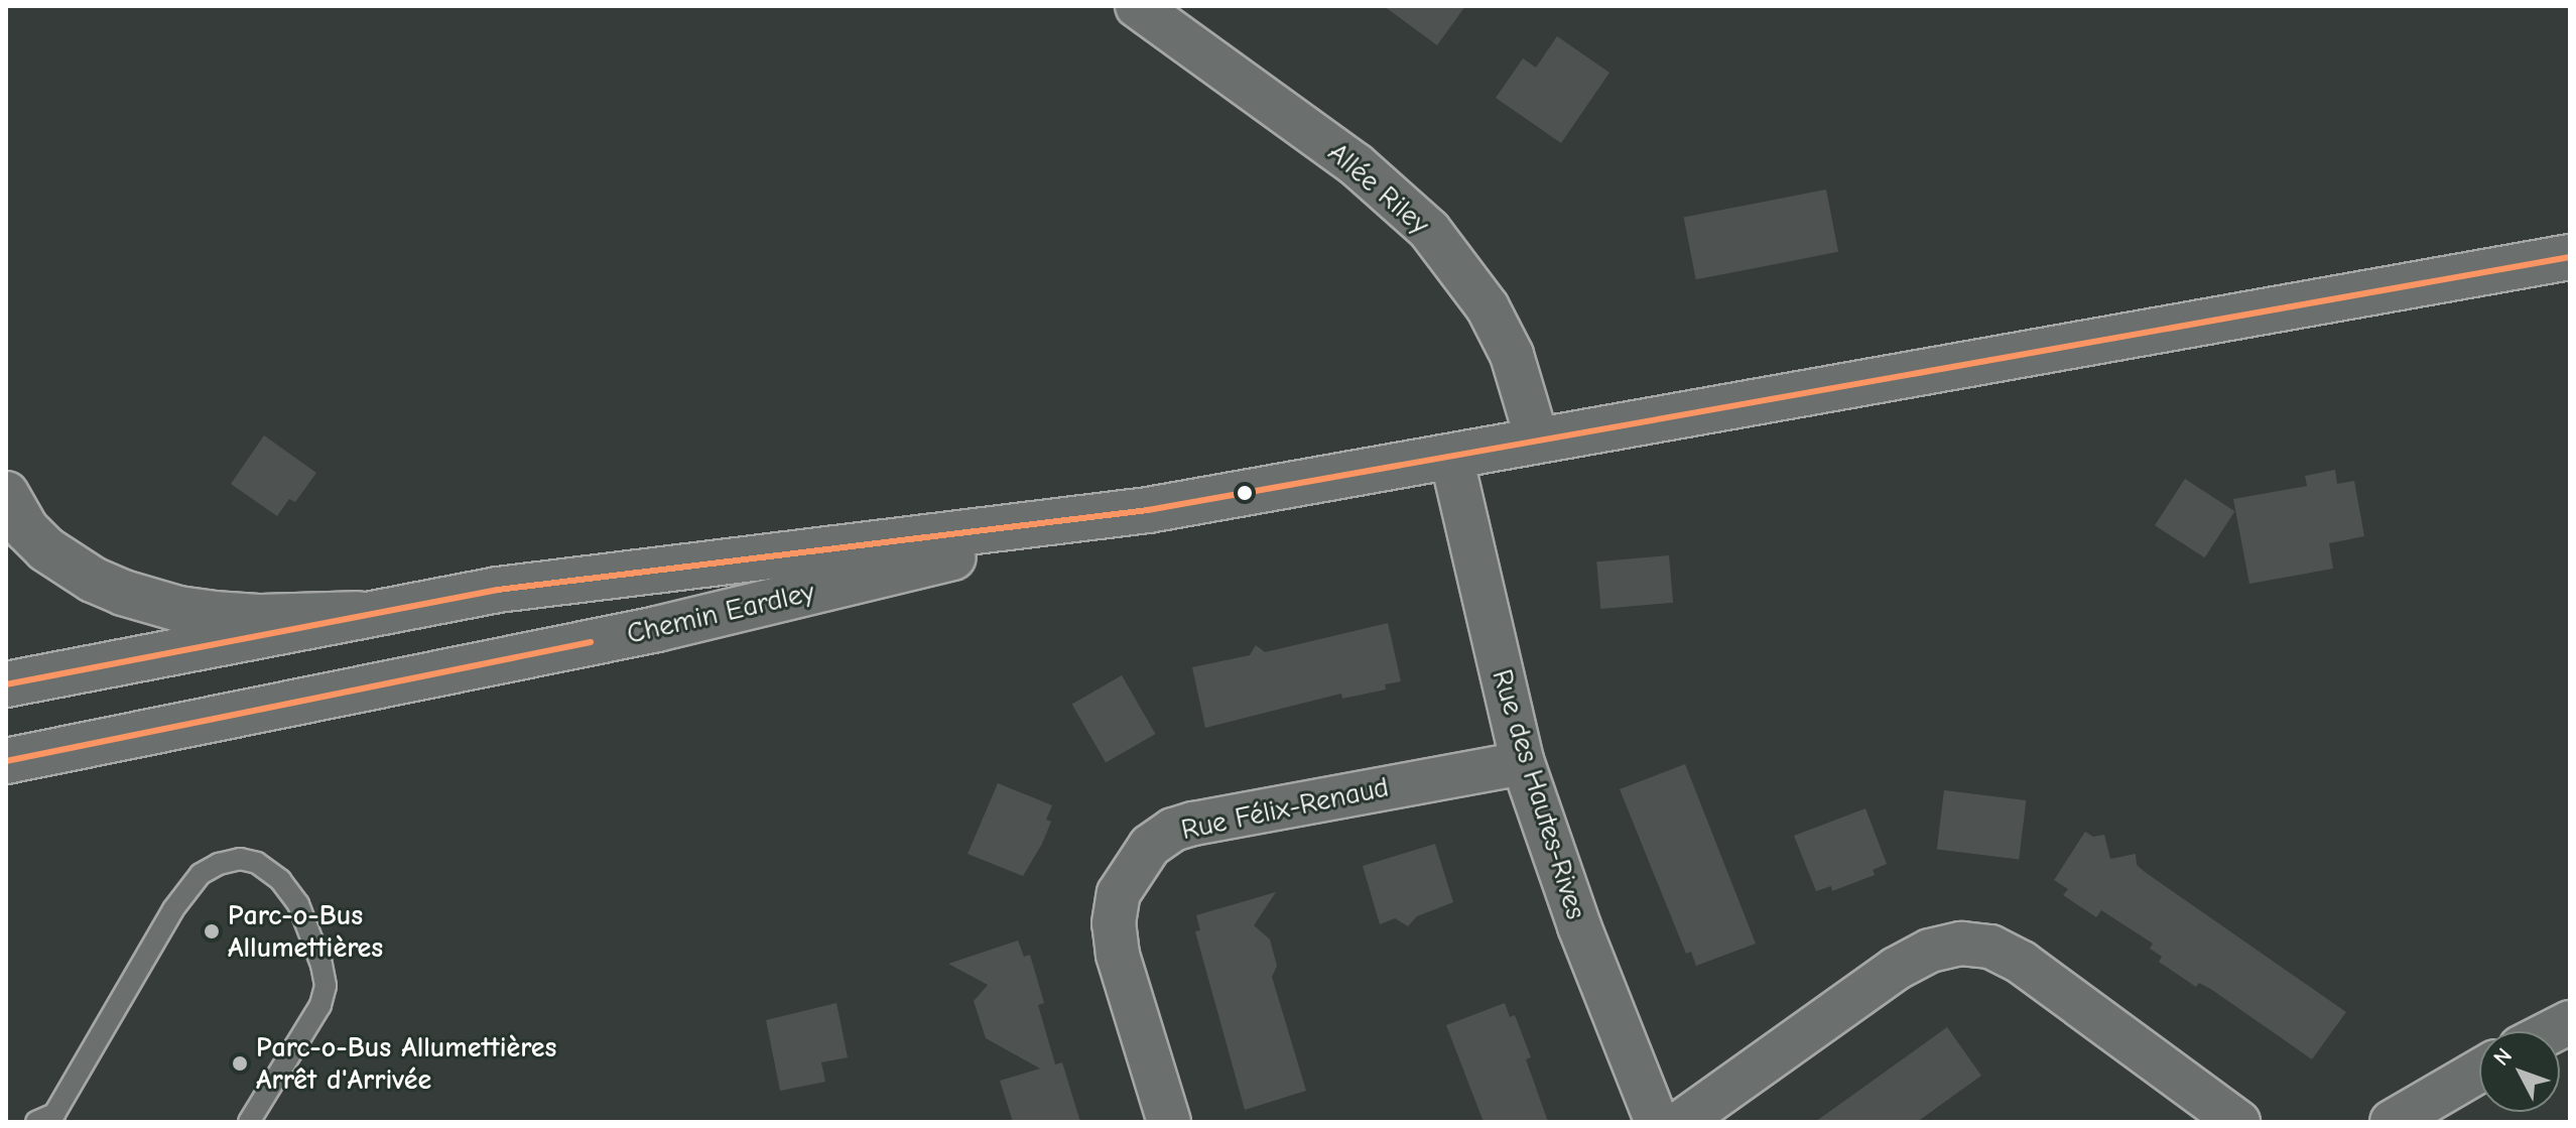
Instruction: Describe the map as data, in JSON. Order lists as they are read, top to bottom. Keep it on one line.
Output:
{"streets":{"main road":["Chemin Eardley"],"street":["Allée Riley","Rue des Hautes-Rives","Rue Félix-Renaud"]},"crossings":[["Allée Riley","Chemin Eardley"],["Chemin Eardley","Rue des Hautes-Rives"],["Rue des Hautes-Rives","Rue Félix-Renaud"]],"places":["Parc-o-Bus Allumettières","Parc-o-Bus Allumettières Arrêt d'Arrivée"],"north":"top left"}
